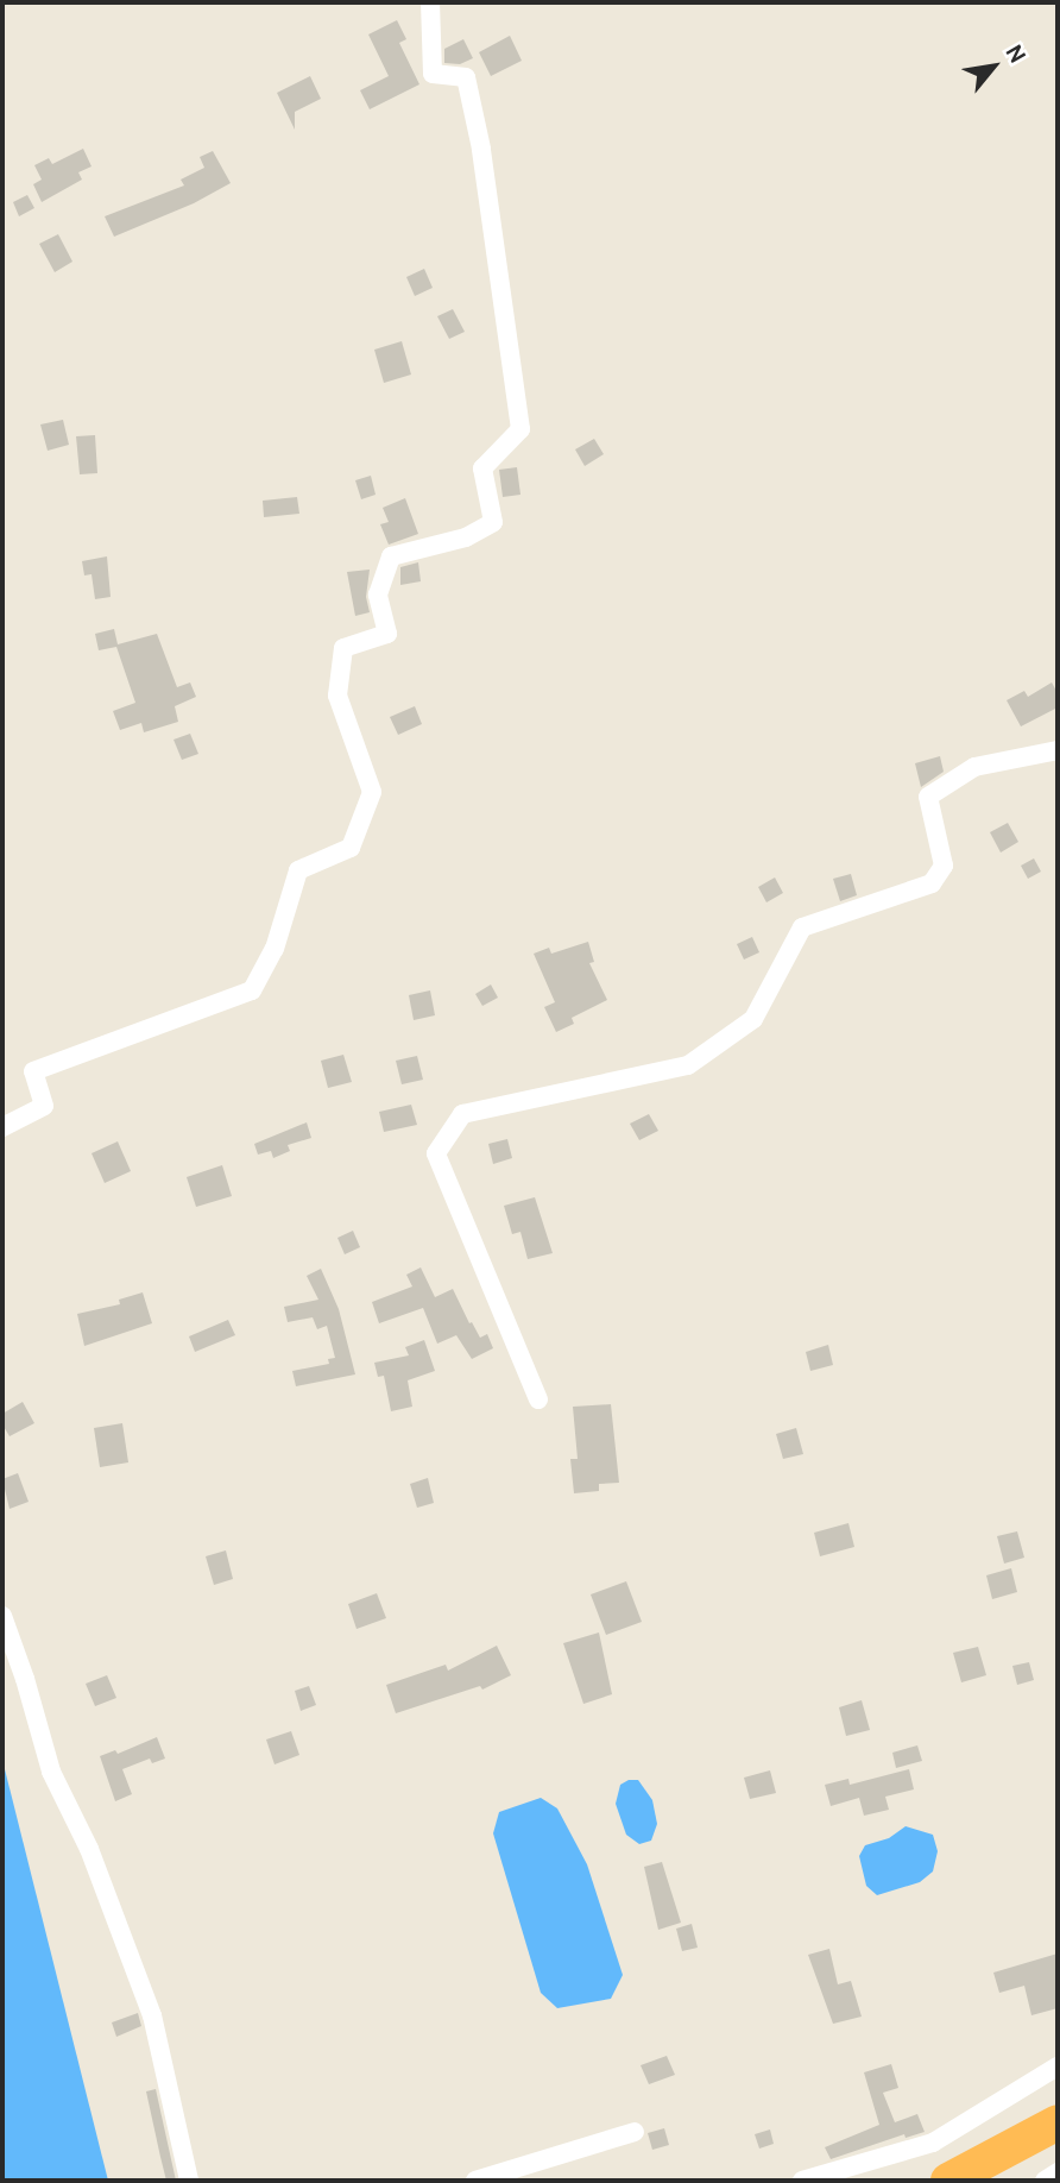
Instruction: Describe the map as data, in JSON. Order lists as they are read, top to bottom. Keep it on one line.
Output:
{"north":"top right"}
